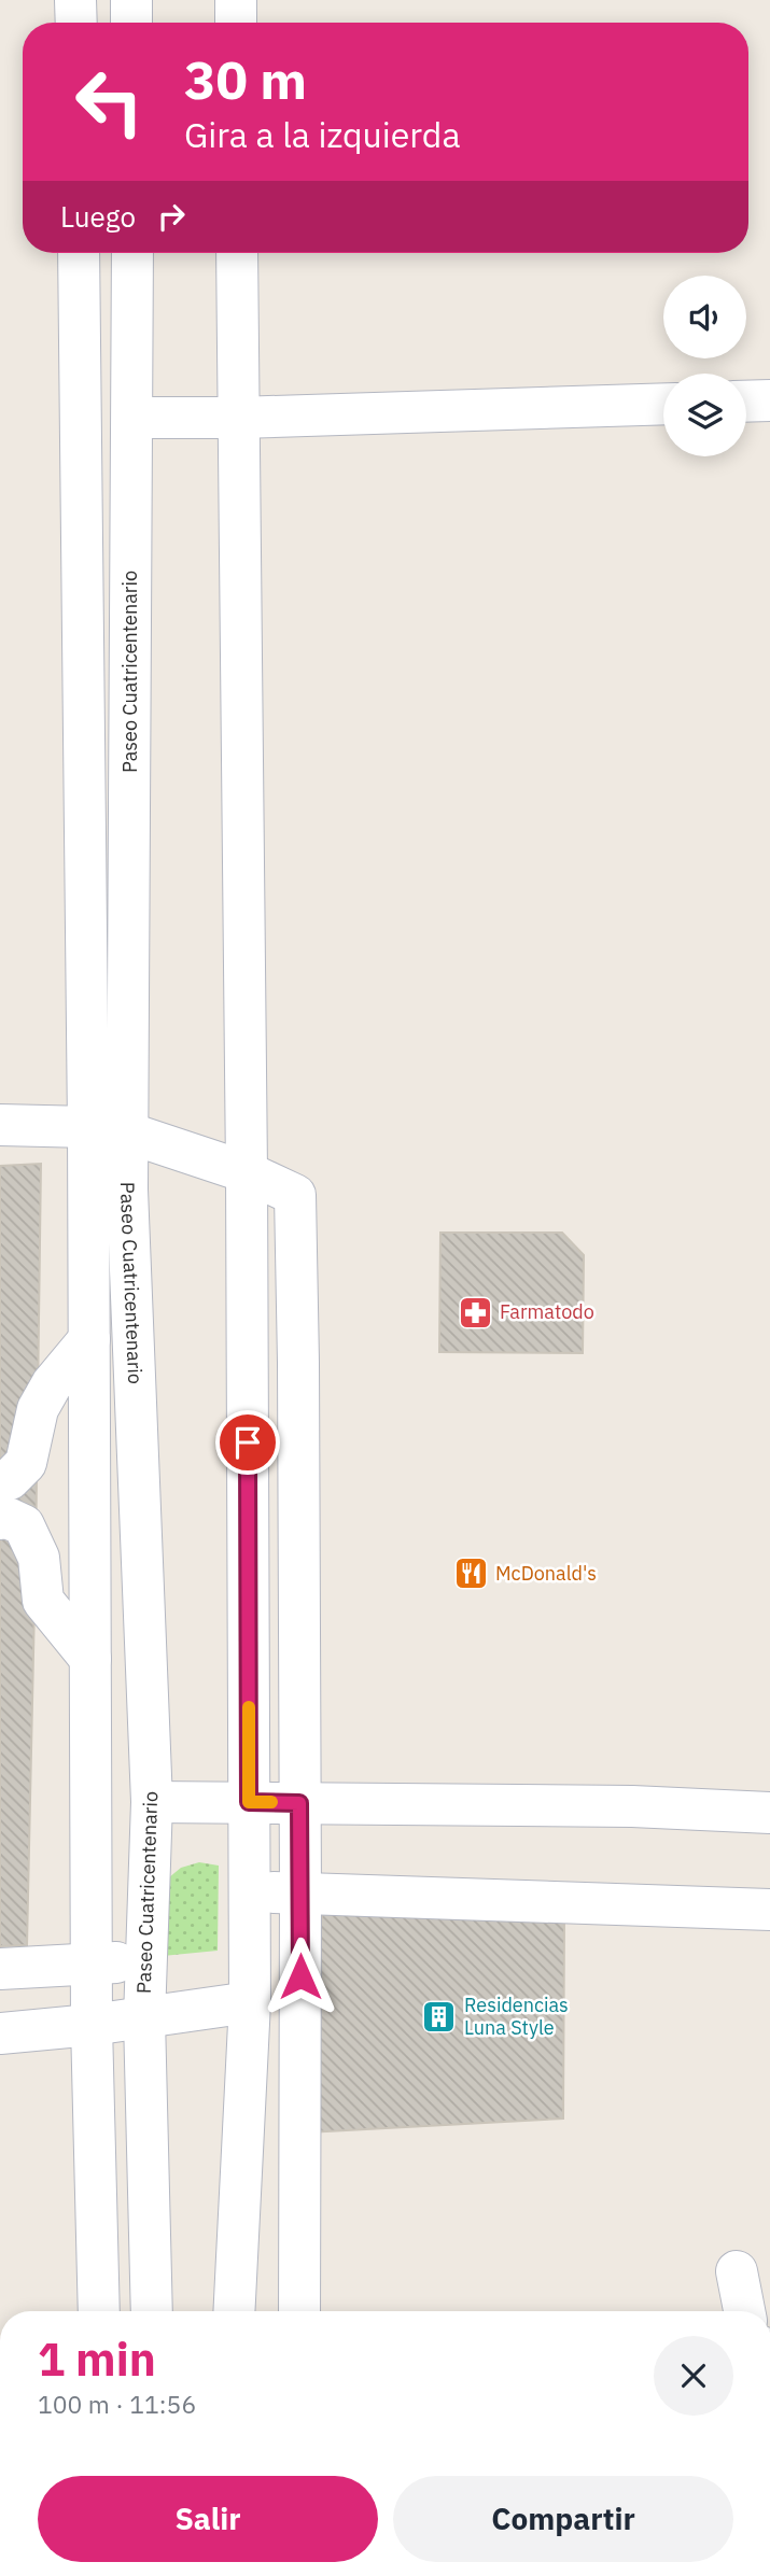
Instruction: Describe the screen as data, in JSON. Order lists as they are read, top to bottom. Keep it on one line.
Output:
{"streets":{"street":["Paseo Cuatricentenario"]},"places":{"pharmacy":["Farmatodo"],"restaurant":["McDonald's"],"building":["Residencias Luna Style"]},"page":{"turn":["30 m","Gira a la izquierda"],"then":"Luego","heading":["1 min","100 m · 11:56"],"buttons":["Salir","Compartir"]}}
